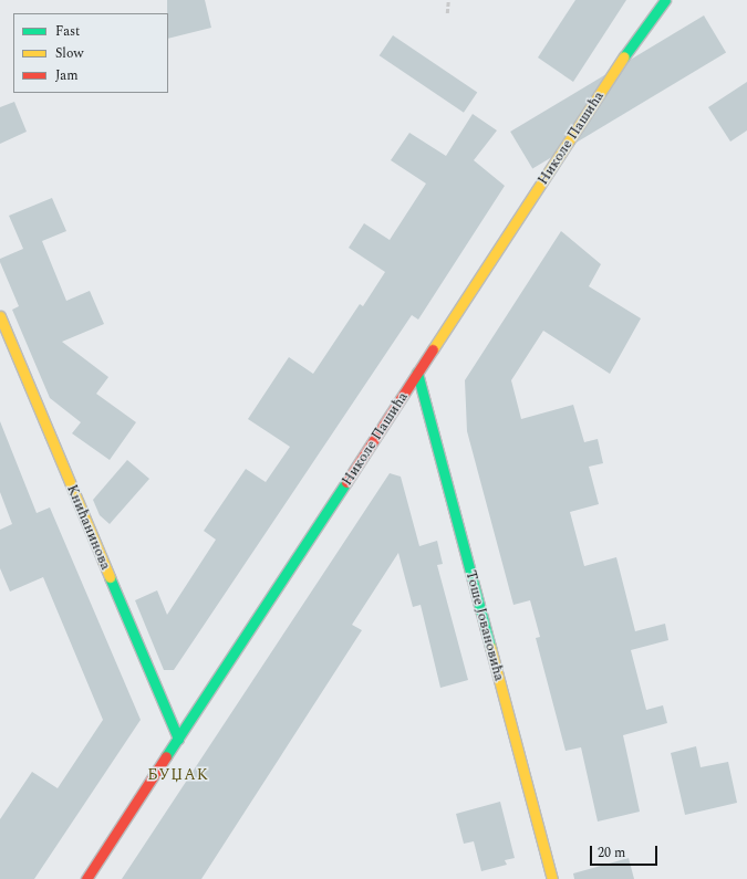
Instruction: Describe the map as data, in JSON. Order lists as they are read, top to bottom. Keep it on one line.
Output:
{"streets":{"main road":["Николе Пашића","Книћанинова","Тоше Јовановића"]},"crossings":[["Николе Пашића","Книћанинова"],["Николе Пашића","Тоше Јовановића"]],"districts":["БУЏАК"],"legend":["Fast","Slow","Jam"],"scale_bar":"20 m"}
